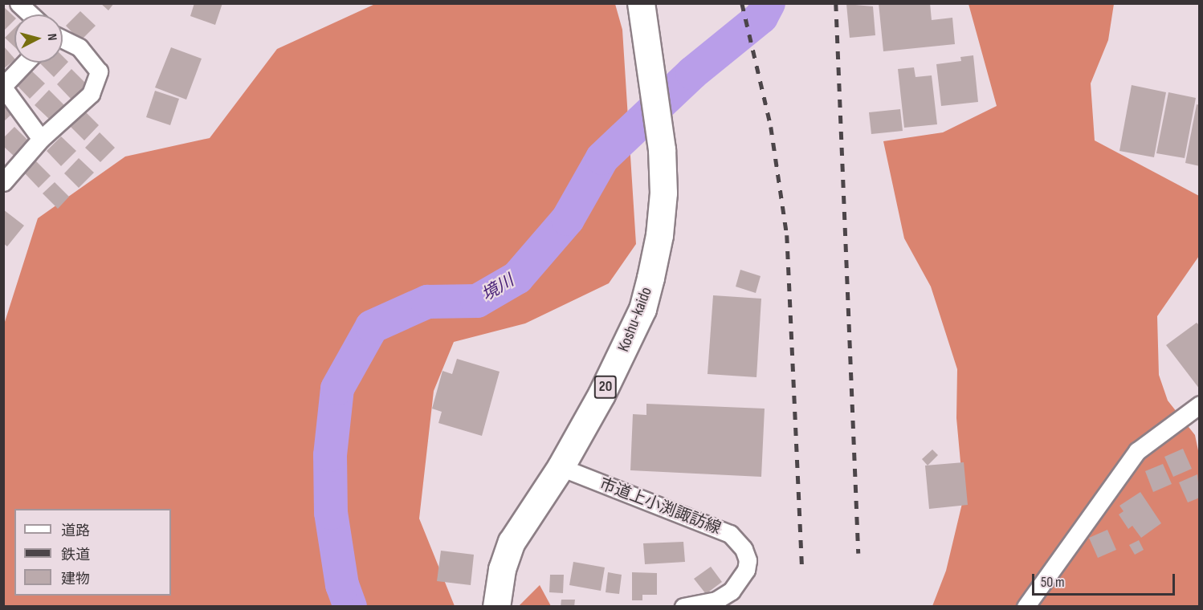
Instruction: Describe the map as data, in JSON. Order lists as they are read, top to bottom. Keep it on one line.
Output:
{"streets":{"highway":["Koshu-kaido","20"],"street":["市道上小渕諏訪線"]},"crossings":[["Koshu-kaido","市道上小渕諏訪線"]],"water":["境川"],"legend":["道路","鉄道","建物"],"scale_bar":"50 m","north":"right"}
